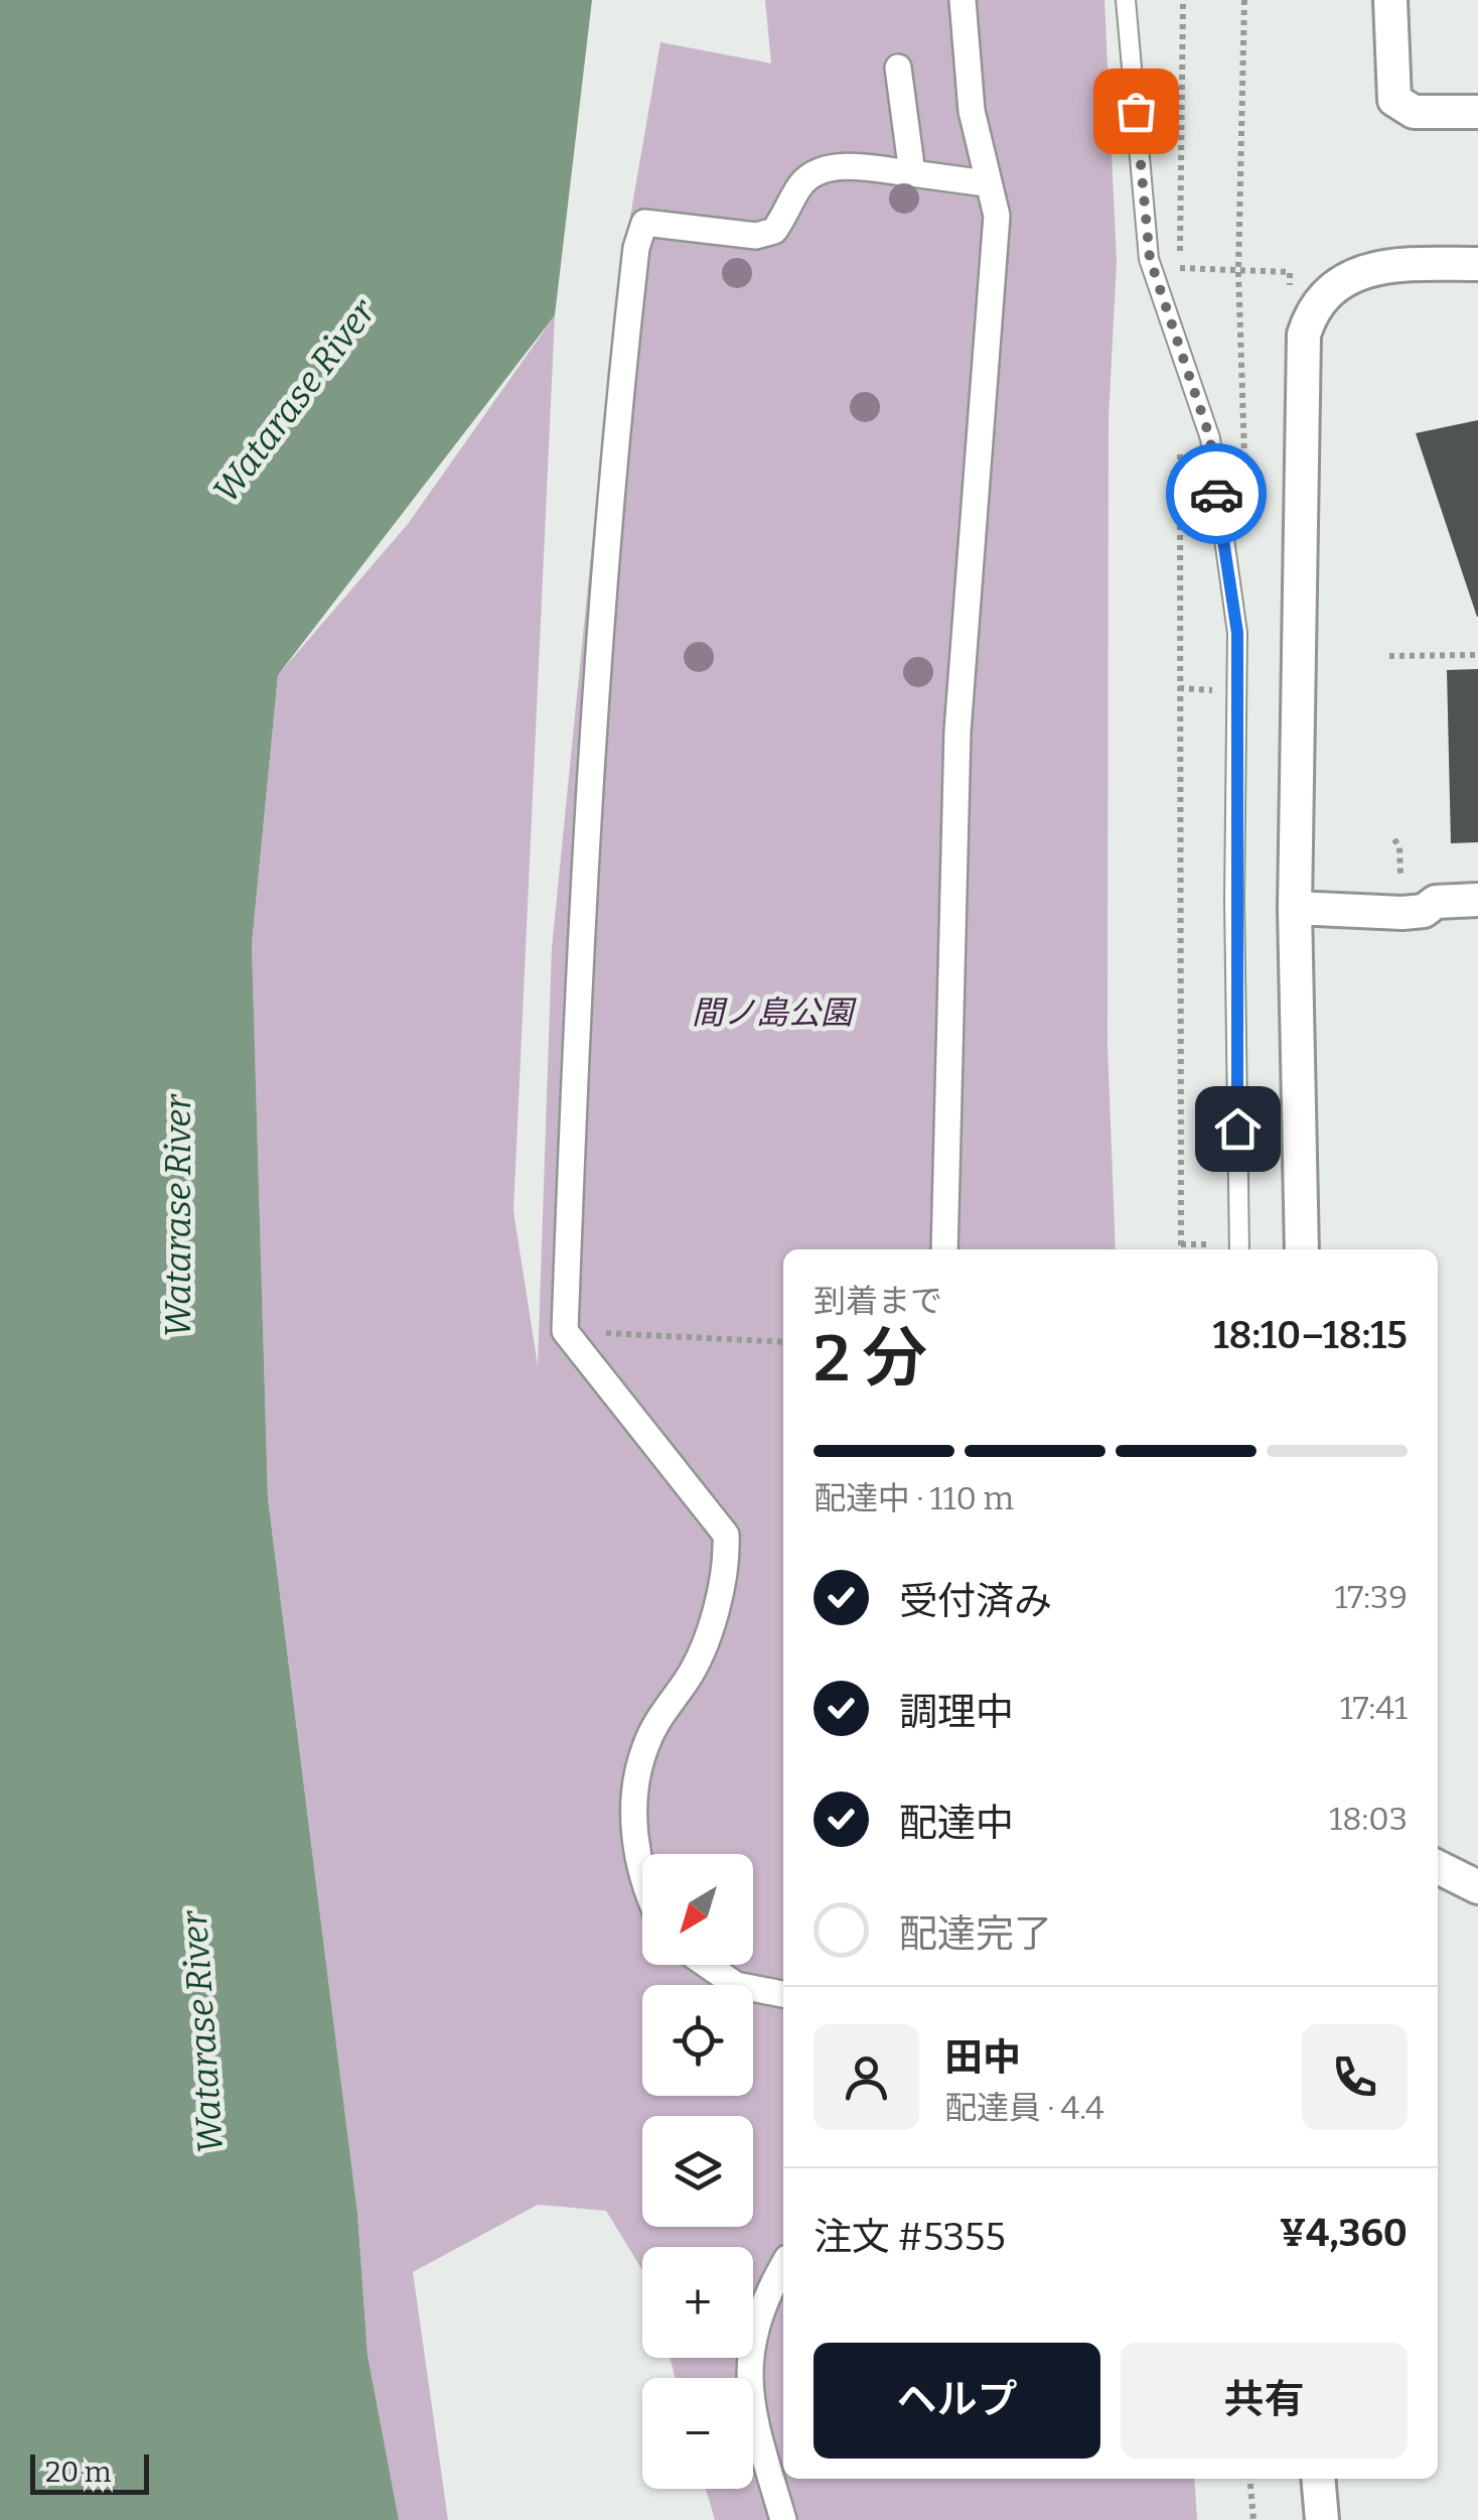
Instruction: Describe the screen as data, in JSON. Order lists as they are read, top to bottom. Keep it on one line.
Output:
{"water":["Watarase River"],"parks":["間ノ島公園"],"scale_bar":"20 m","north":"bottom left","page":{"heading":["2 分","到着まで","18:10–18:15"],"panel":["田中","配達員 · 4.4","注文 #5355","¥4,360"],"bar":"配達中 · 110 m","list":[["受付済み","17:39"],["調理中","17:41"],["配達中","18:03"],"配達完了"],"map_buttons":["+","−"],"buttons":["ヘルプ","共有"],"scale":"20 m"}}
